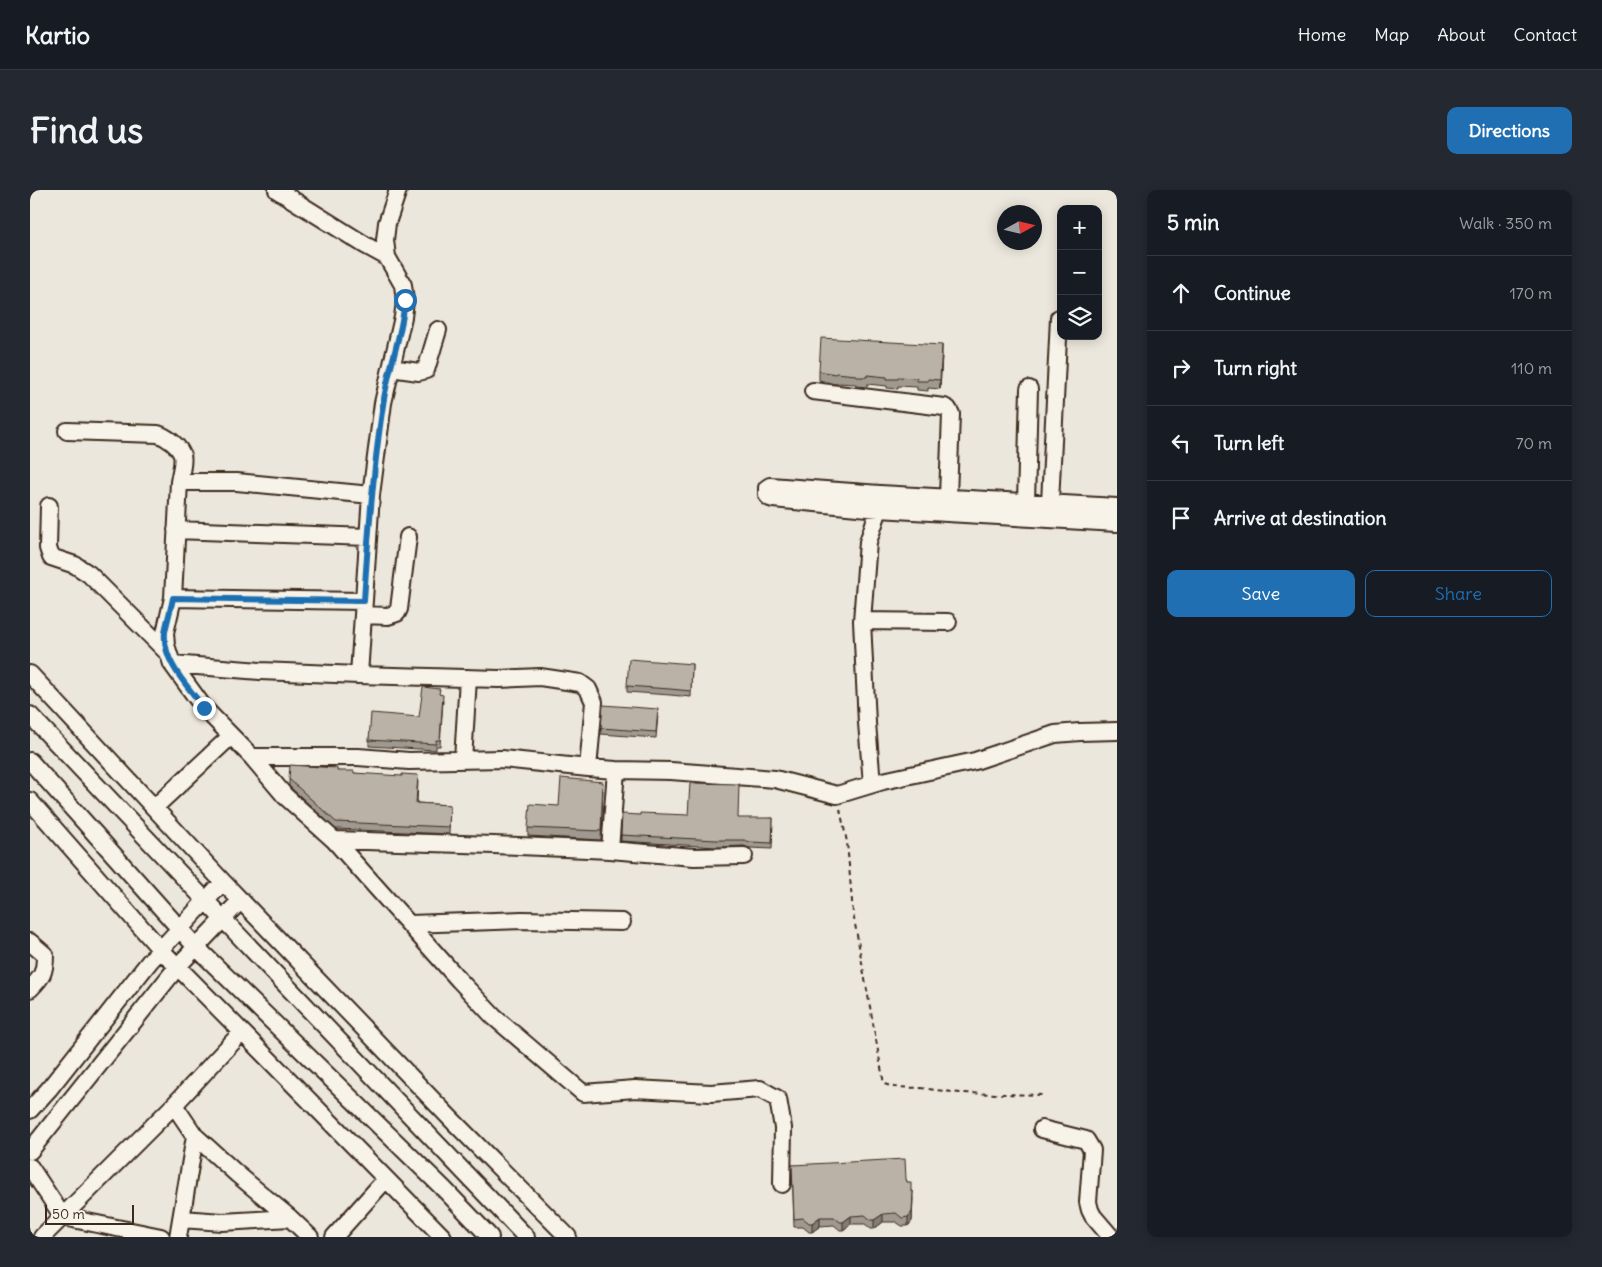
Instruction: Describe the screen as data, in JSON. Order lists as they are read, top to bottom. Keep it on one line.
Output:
{"scale_bar":"50 m","north":"right","page":{"header":"Kartio","nav":["Home","Map","About","Contact"],"buttons":["Directions",["Save","Share"]],"title":"Find us","heading":["5 min","Walk · 350 m"],"map_buttons":["+","−"],"list":[["Continue","170 m"],["Turn right","110 m"],["Turn left","70 m"],"Arrive at destination"],"scale":"50 m"}}
